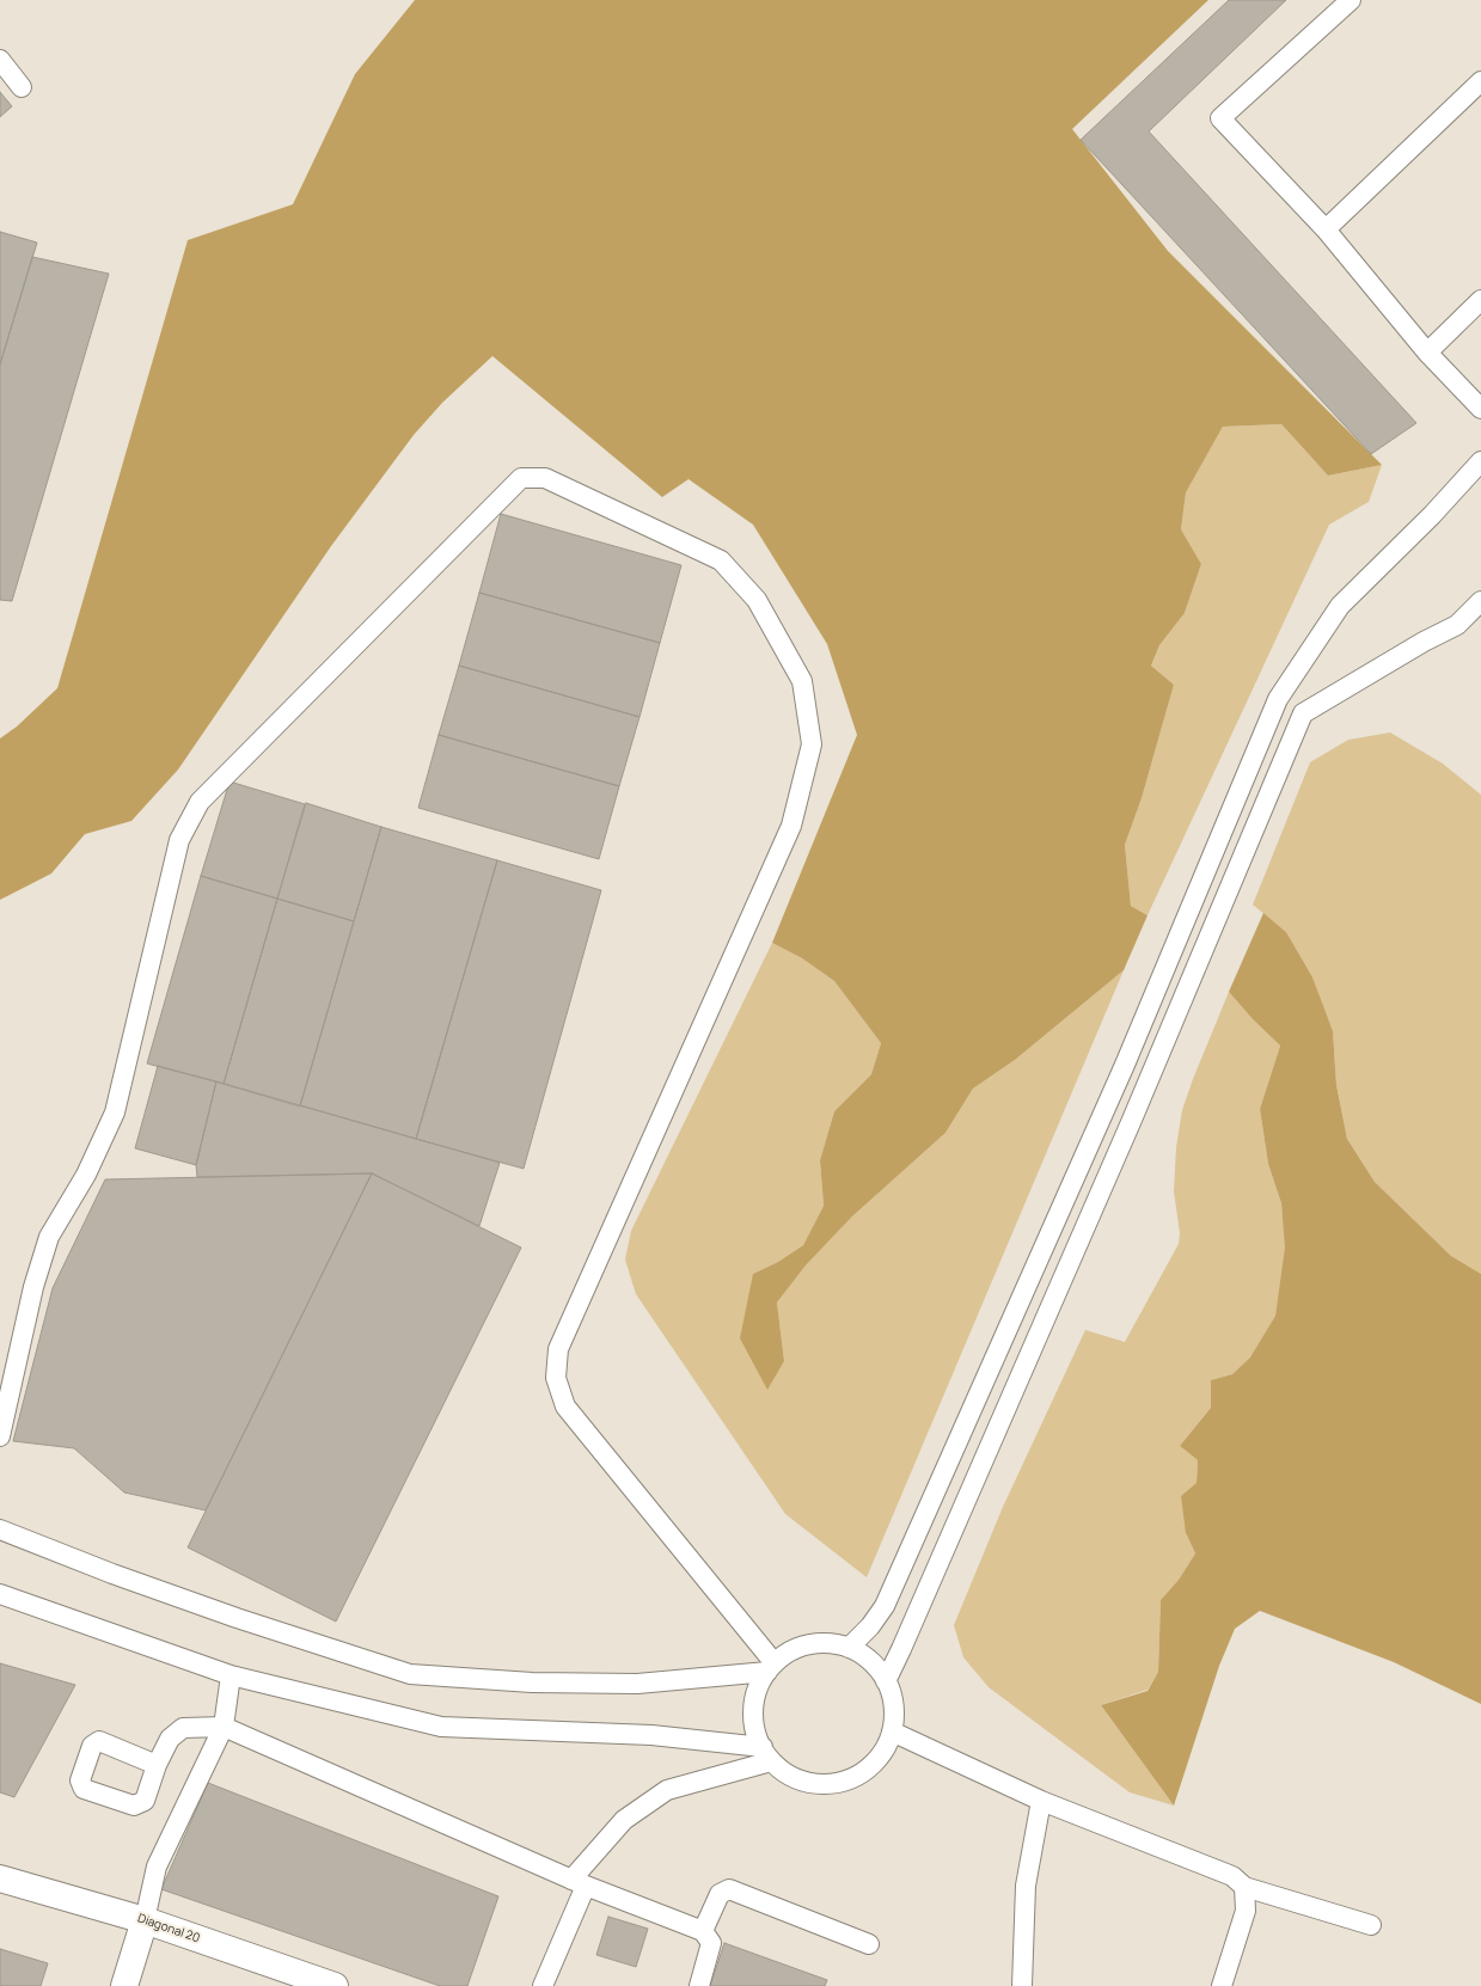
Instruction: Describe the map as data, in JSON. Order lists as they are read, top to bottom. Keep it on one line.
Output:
{"streets":{"street":["Diagonal 20"]}}
